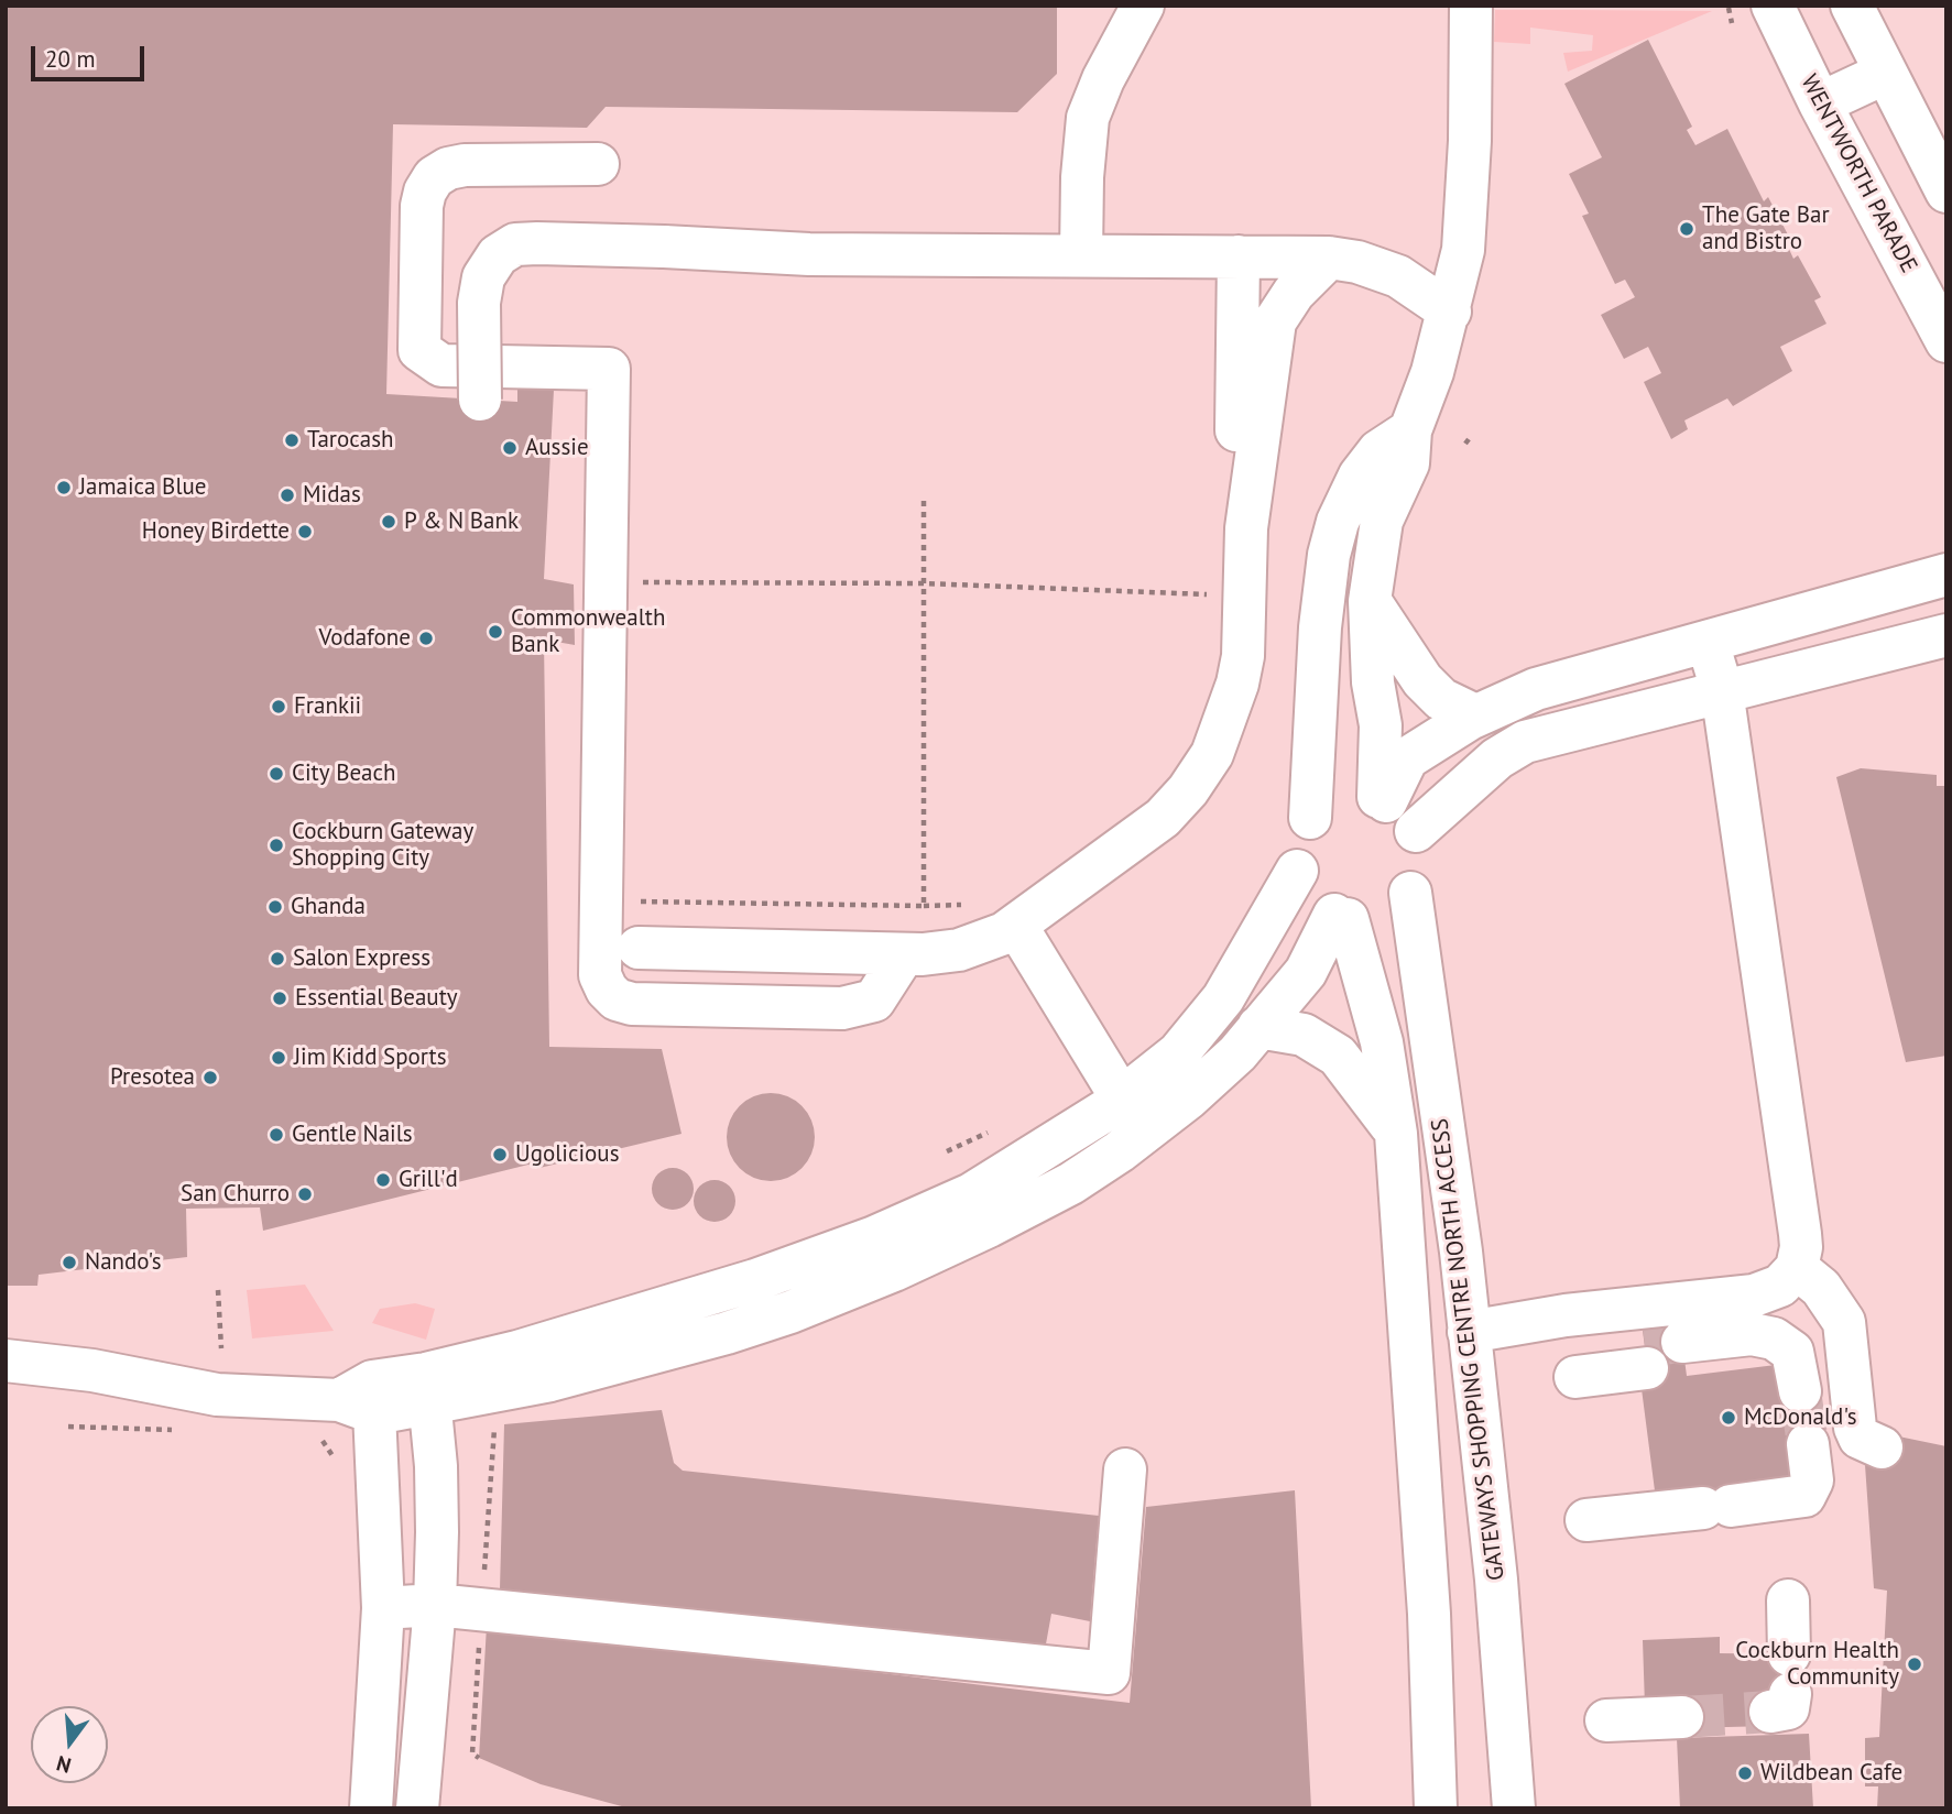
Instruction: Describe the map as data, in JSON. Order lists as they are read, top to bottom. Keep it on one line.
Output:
{"streets":{"street":["WENTWORTH PARADE","GATEWAYS SHOPPING CENTRE NORTH ACCESS"]},"places":["The Gate Bar and Bistro","Tarocash","Aussie","Jamaica Blue","Midas","P & N Bank","Honey Birdette","Commonwealth Bank","Vodafone","Frankii","City Beach","Cockburn Gateway Shopping City","Ghanda","Salon Express","Essential Beauty","Jim Kidd Sports","Presotea","Gentle Nails","Ugolicious","Grill'd","San Churro","Nando's","McDonald's","Cockburn Health Community","Wildbean Cafe"],"scale_bar":"20 m","north":"bottom"}
